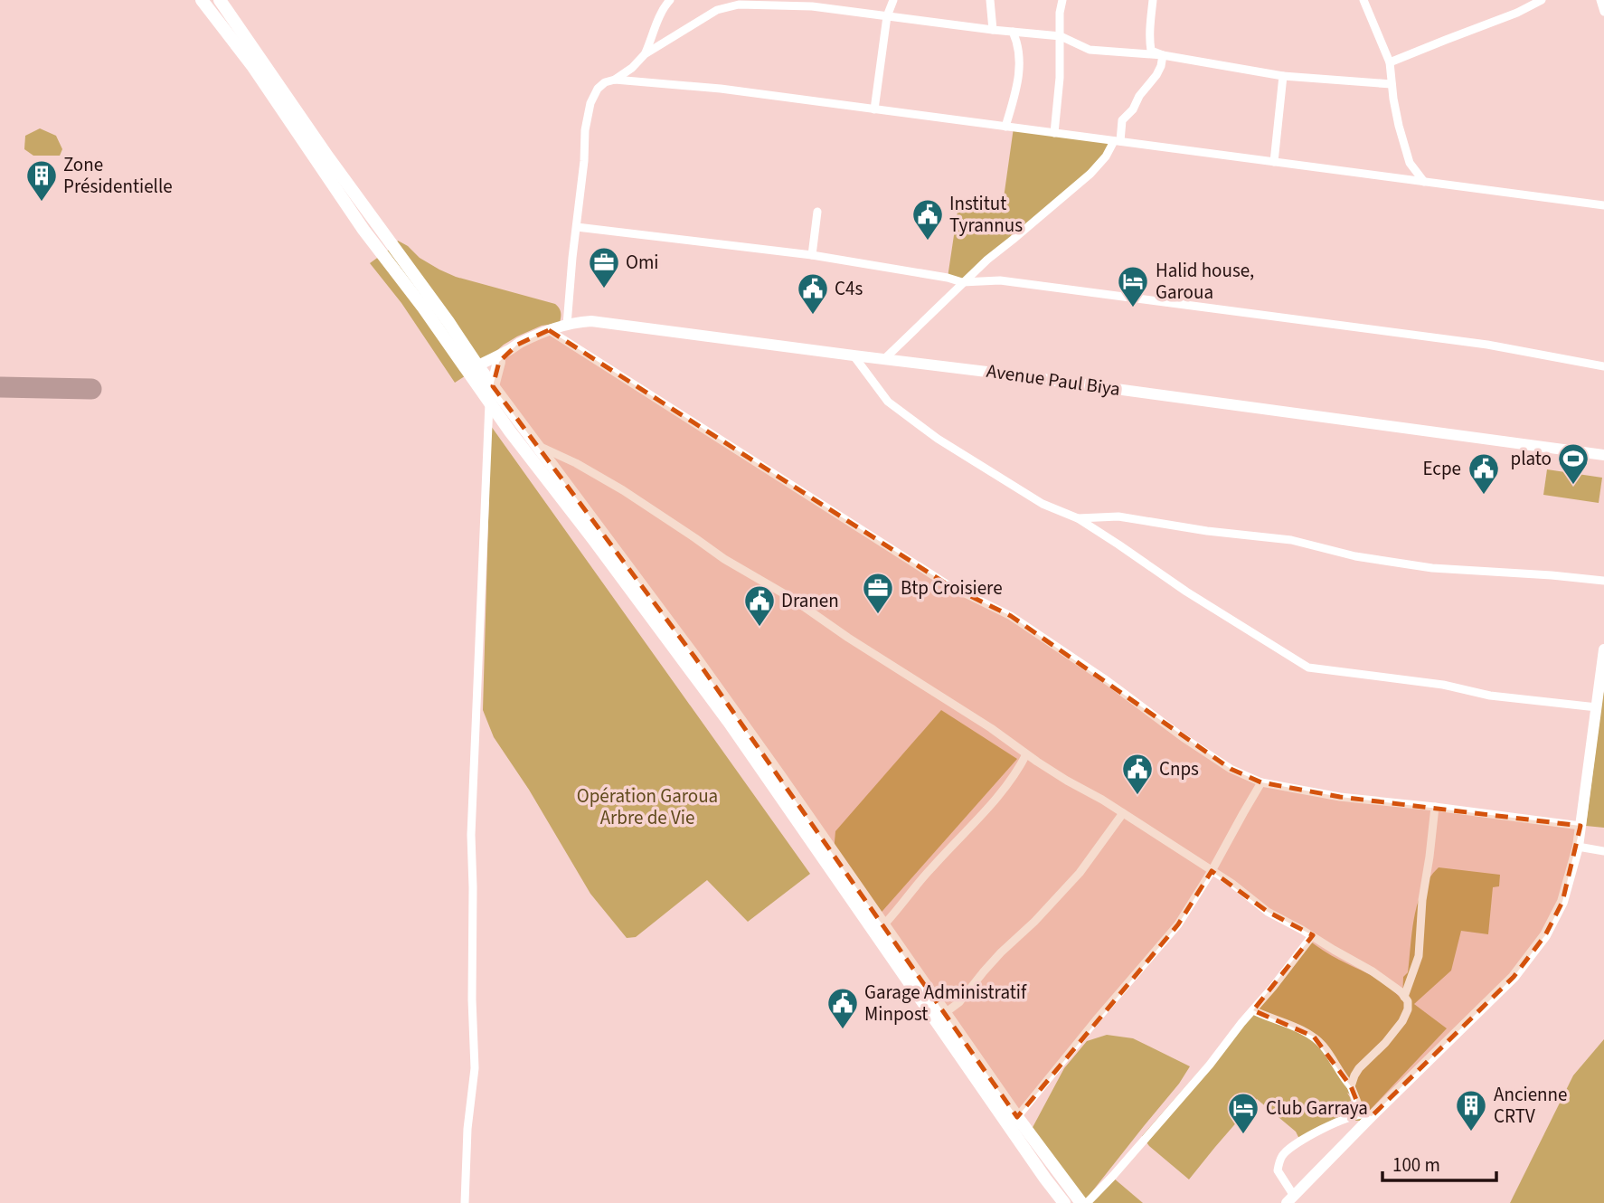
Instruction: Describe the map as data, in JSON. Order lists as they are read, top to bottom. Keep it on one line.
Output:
{"streets":{"main road":["Avenue Paul Biya"]},"parks":["Opération Garoua Arbre de Vie"],"places":{"building":["Zone Présidentielle","Ancienne CRTV"],"public building":["Institut Tyrannus","C4s","Ecpe","Dranen","Cnps","Garage Administratif Minpost"],"office":["Omi","Btp Croisiere"],"hotel":["Halid house, Garoua","Club Garraya"],"sports":["plato"]},"scale_bar":"100 m"}
